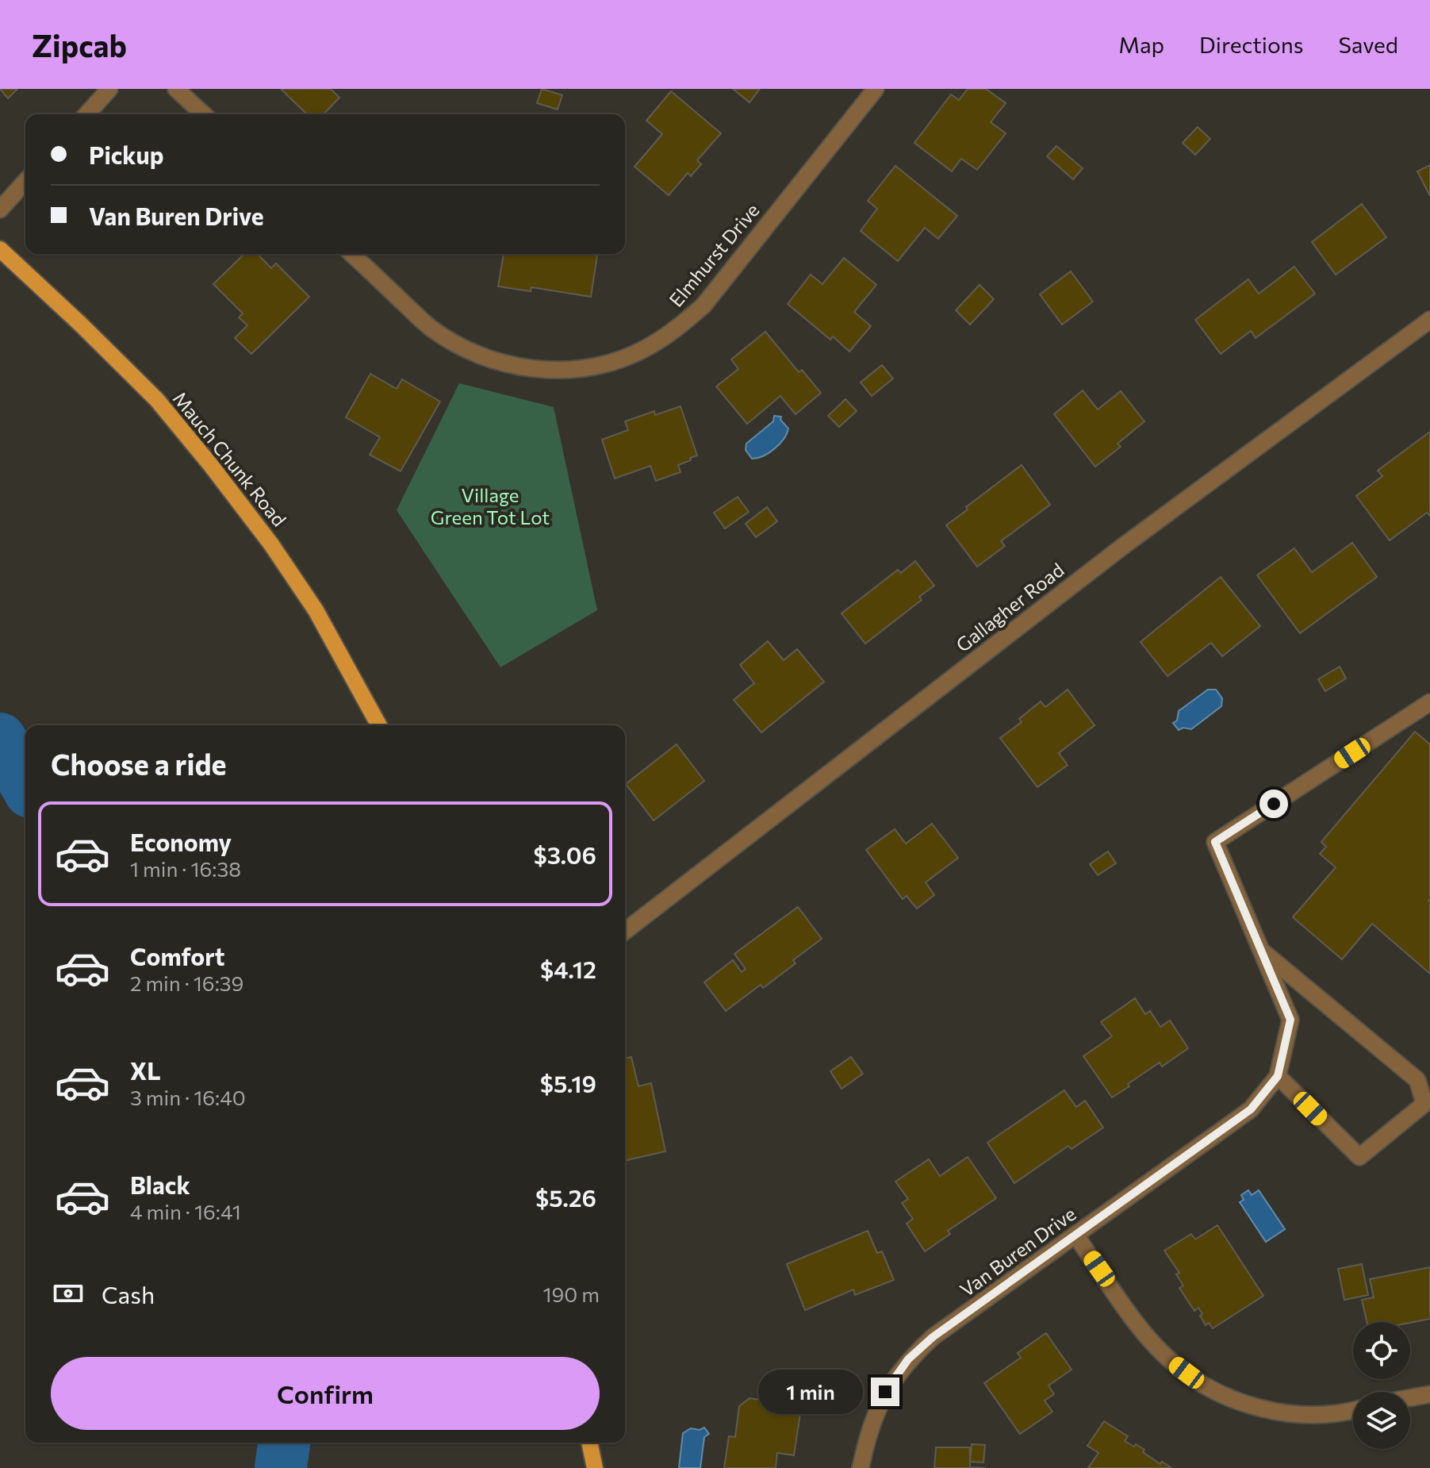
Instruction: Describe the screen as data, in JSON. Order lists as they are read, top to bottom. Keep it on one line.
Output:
{"streets":{"main road":["Mauch Chunk Road"],"street":["Elmhurst Drive","Gallagher Road","Van Buren Drive"]},"parks":["Village Green Tot Lot"],"page":{"header":"Zipcab","nav":["Map","Directions","Saved"],"banner":["Pickup","Van Buren Drive"],"heading":"Choose a ride","list":[{"name":"Economy","note":"1 min · 16:38","value":"$3.06"},{"name":"Comfort","note":"2 min · 16:39","value":"$4.12"},{"name":"XL","note":"3 min · 16:40","value":"$5.19"},{"name":"Black","note":"4 min · 16:41","value":"$5.26"}],"pay":["Cash","190 m"],"buttons":"Confirm","bubble":"1 min"}}
